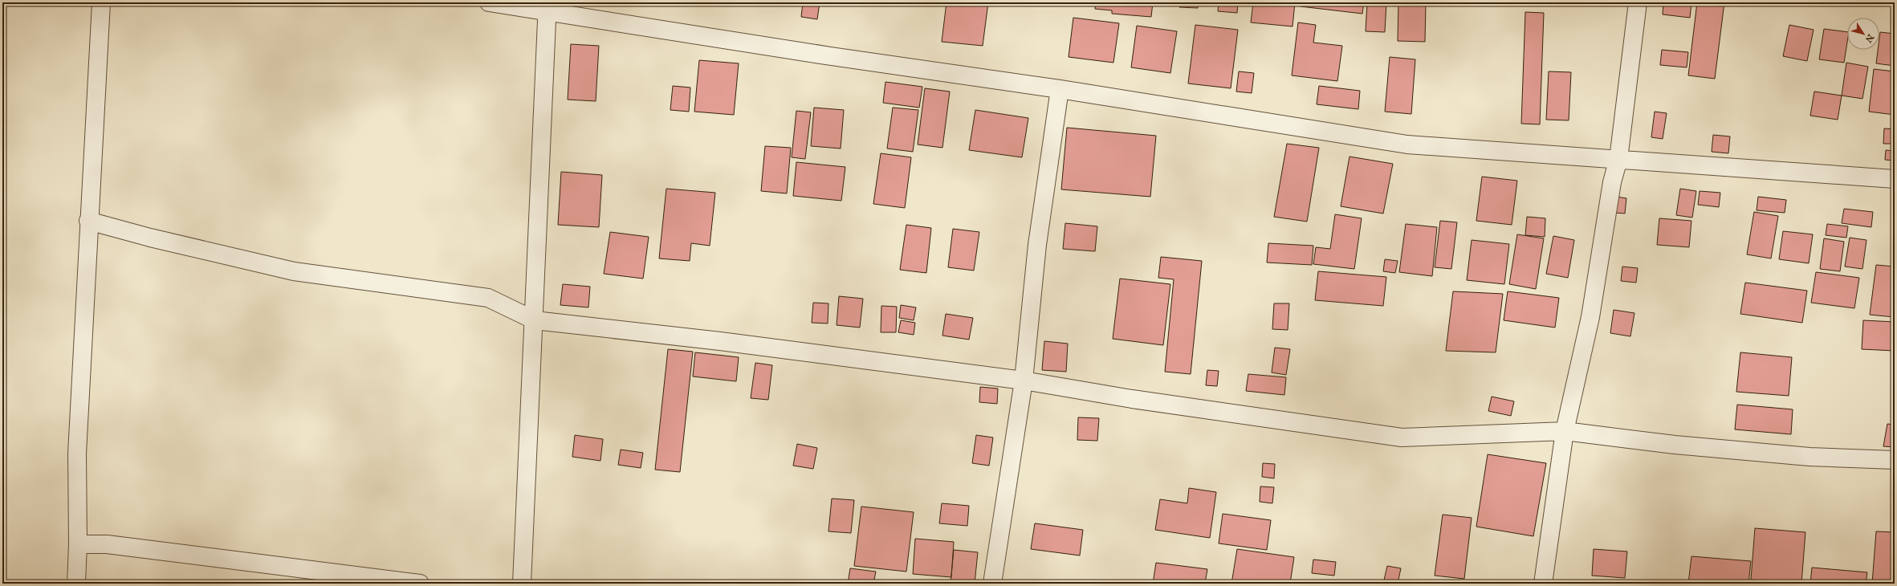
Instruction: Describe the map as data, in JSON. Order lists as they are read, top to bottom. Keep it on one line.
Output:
{"north":"bottom right"}
